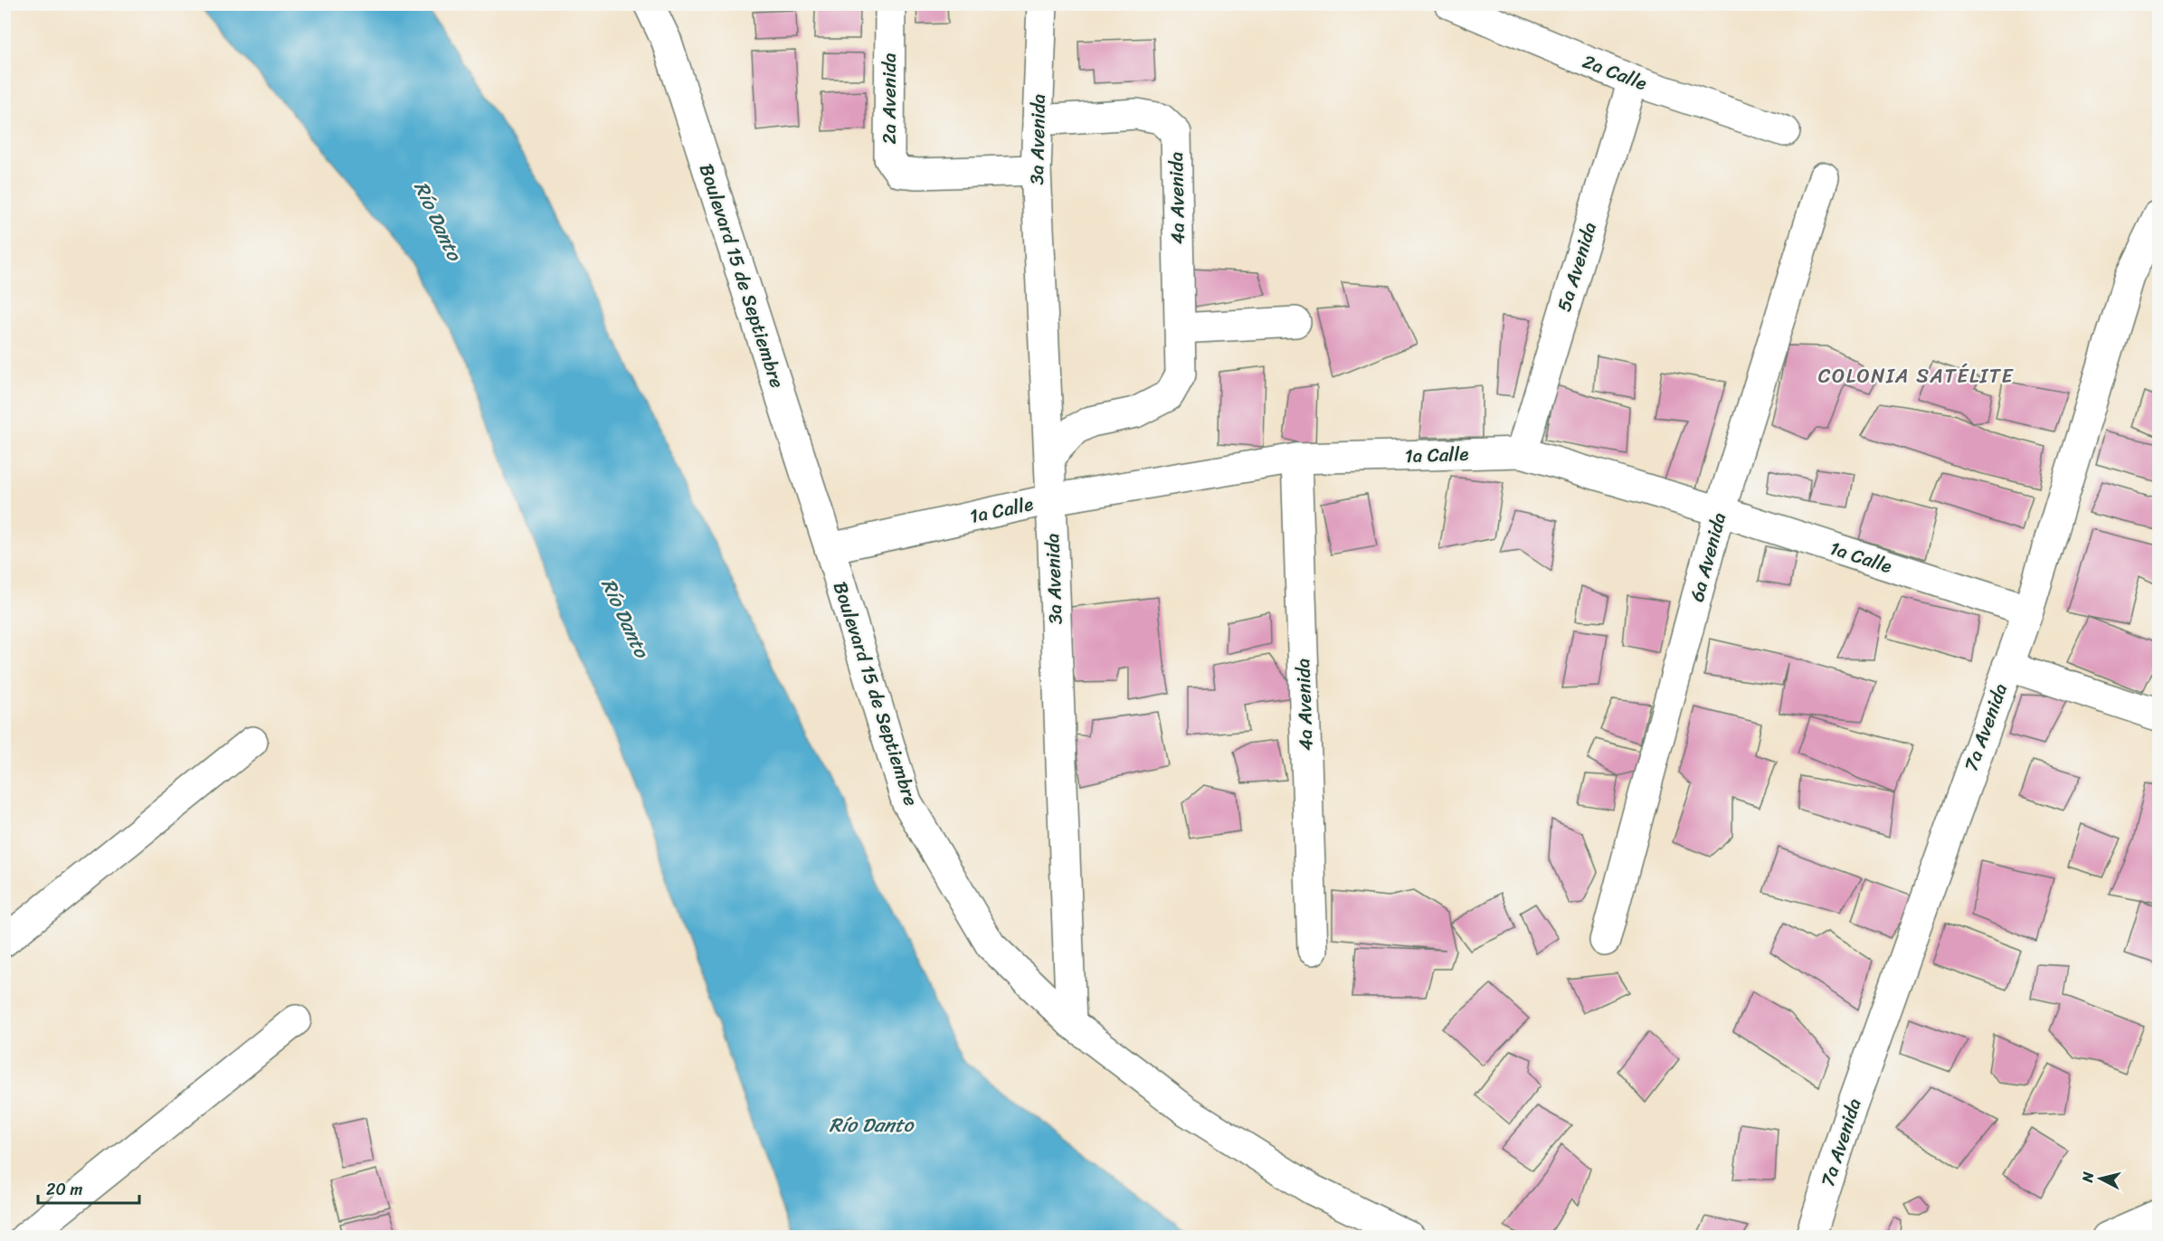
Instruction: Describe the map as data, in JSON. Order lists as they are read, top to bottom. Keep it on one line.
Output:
{"streets":{"street":["2a Calle","2a Avenida","3a Avenida","4a Avenida","5a Avenida","Boulevard 15 de Septiembre","1a Calle","6a Avenida","7a Avenida"]},"crossings":[["2a Calle","5a Avenida"],["2a Avenida","3a Avenida"],["3a Avenida","4a Avenida"],["3a Avenida","Boulevard 15 de Septiembre"],["3a Avenida","1a Calle"],["4a Avenida","1a Calle"],["5a Avenida","1a Calle"],["Boulevard 15 de Septiembre","1a Calle"],["1a Calle","6a Avenida"],["1a Calle","7a Avenida"]],"districts":["COLONIA SATÉLITE"],"water":["Río Danto"],"scale_bar":"20 m","north":"left"}
